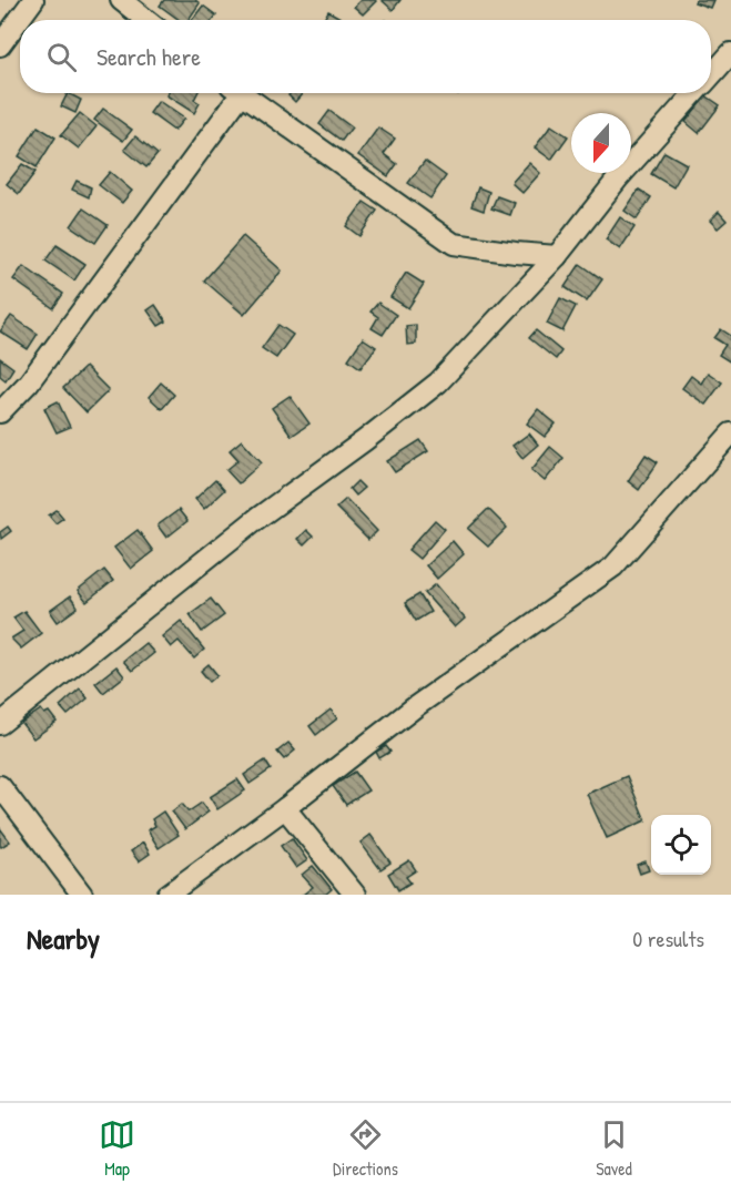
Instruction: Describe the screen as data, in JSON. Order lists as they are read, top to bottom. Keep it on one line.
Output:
{"north":"bottom","page":{"search":"Search here","heading":["Nearby","0 results"],"nav":["Map","Directions","Saved"]}}
